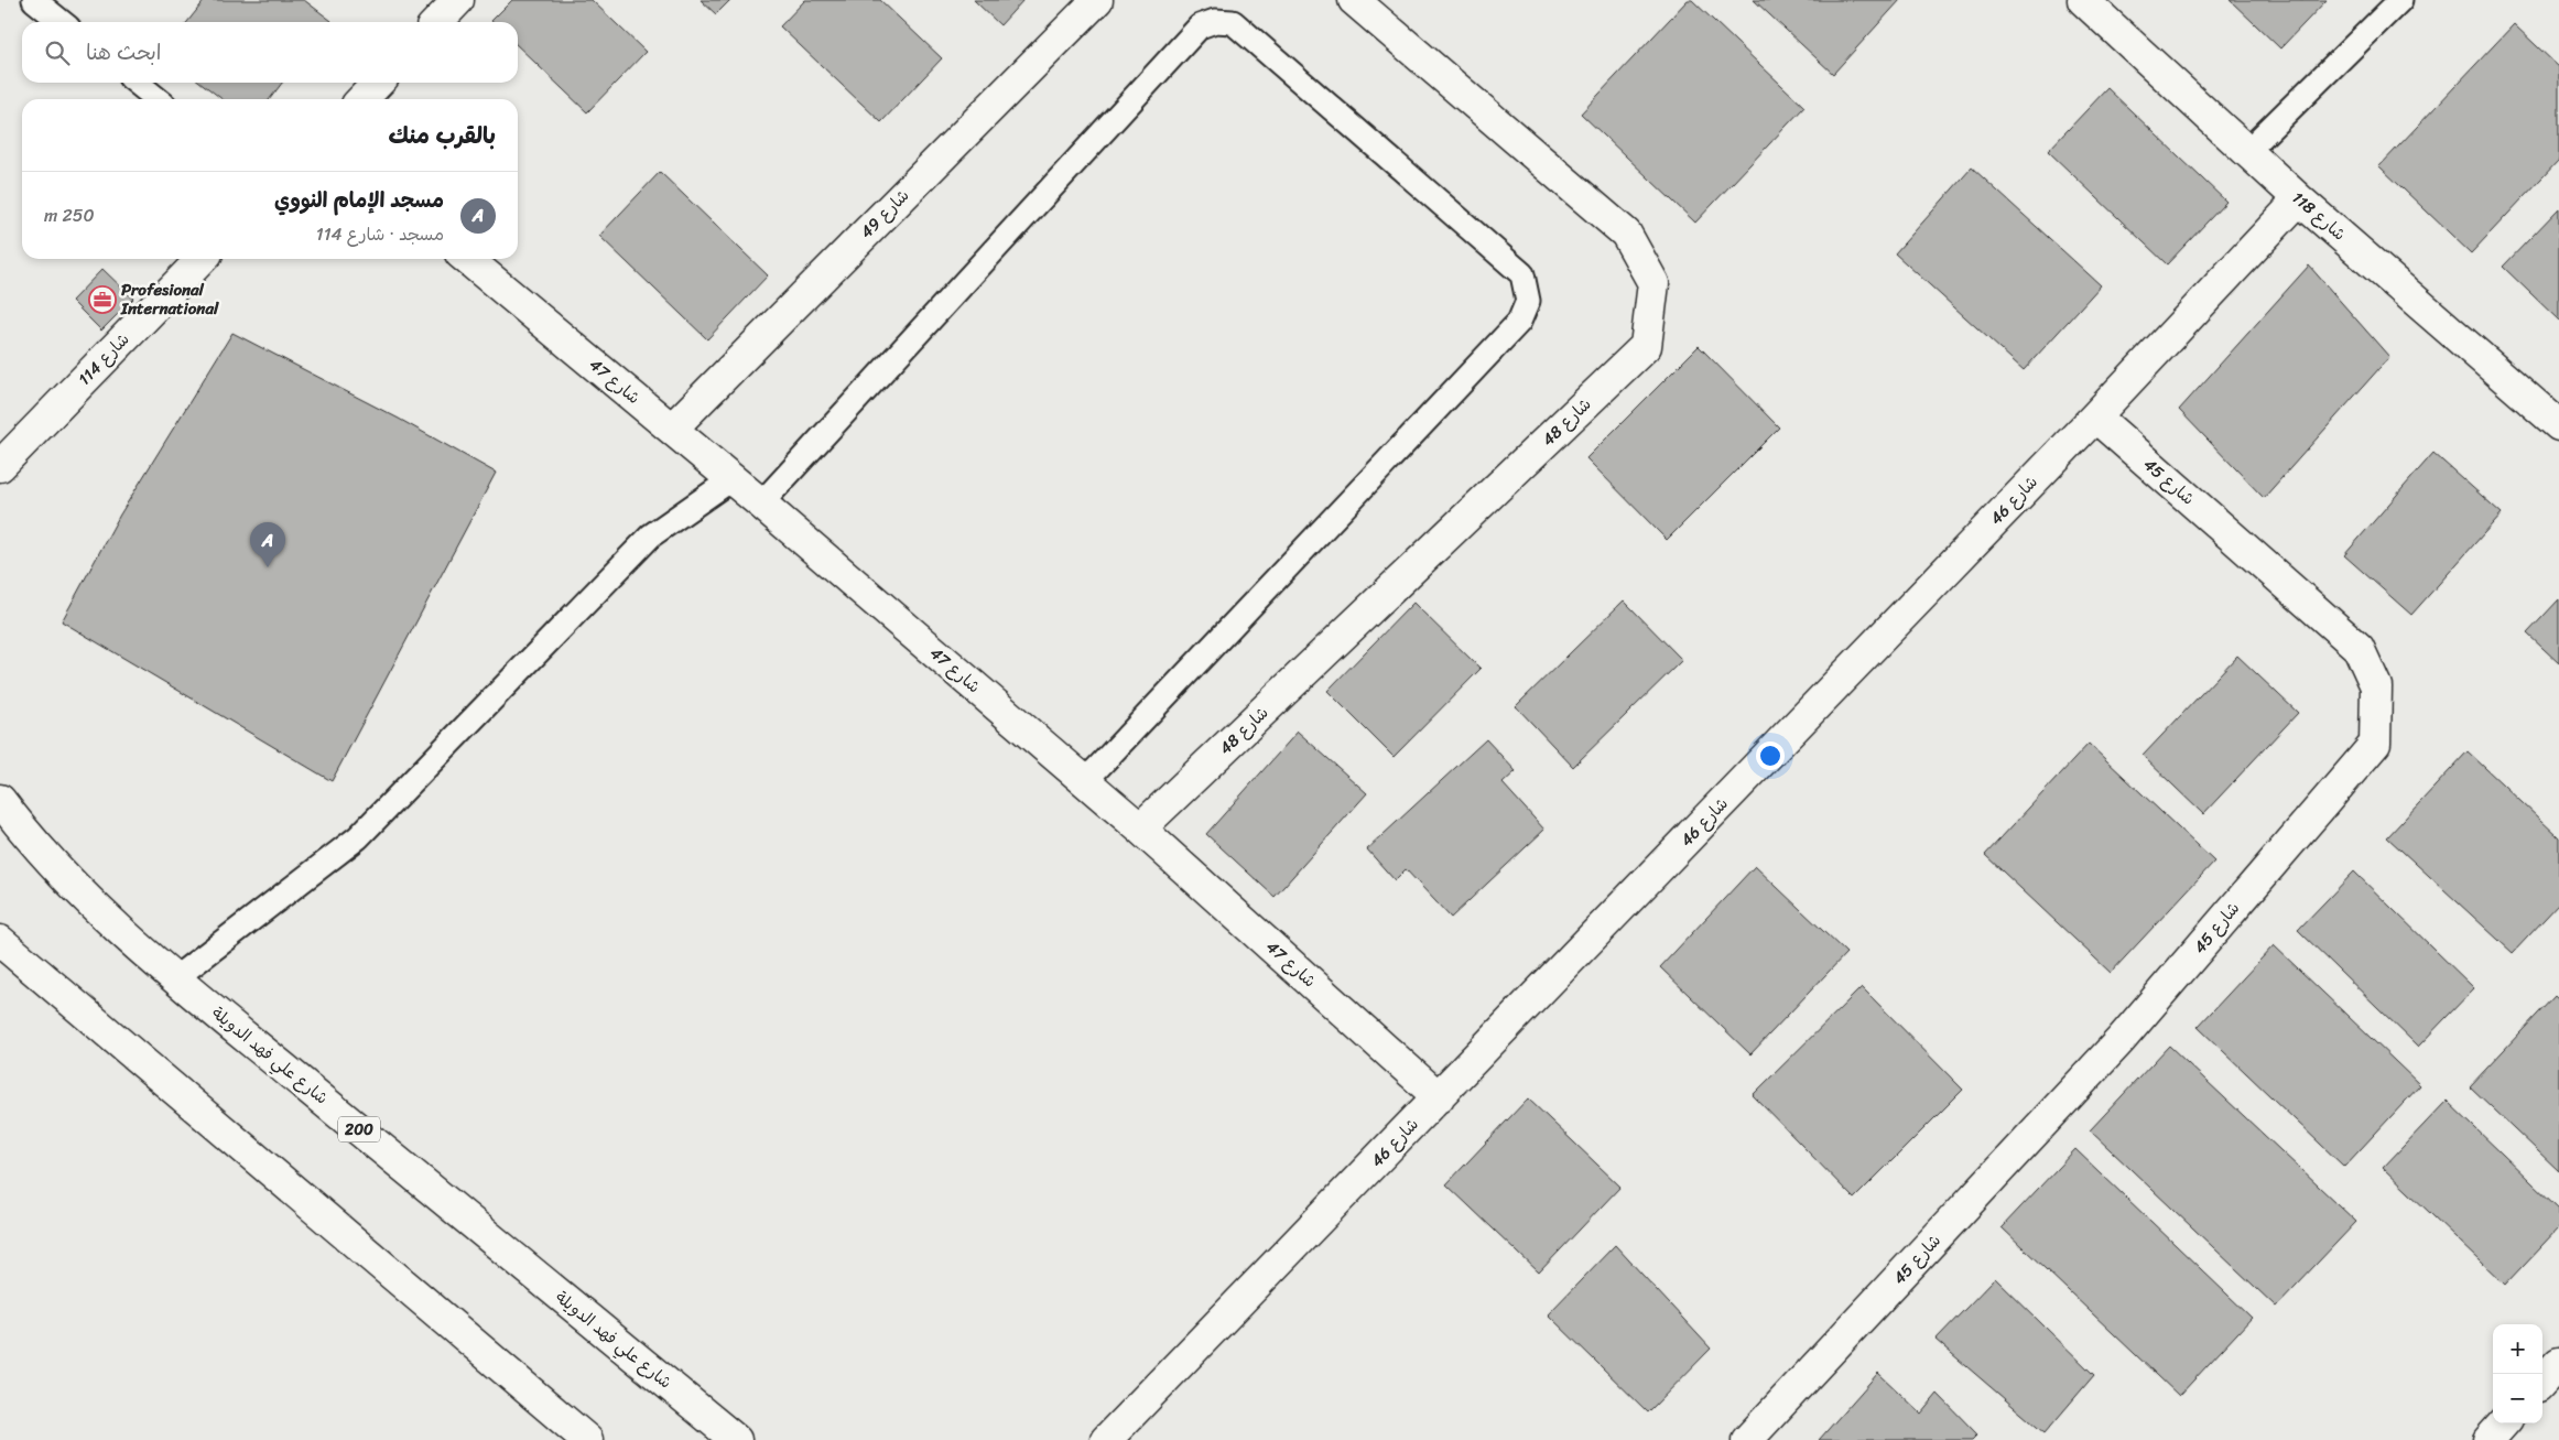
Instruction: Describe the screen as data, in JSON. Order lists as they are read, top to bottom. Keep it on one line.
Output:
{"streets":{"street":["شارع 49","شارع 118","شارع 114","شارع 47","شارع 48","شارع 45","شارع 46","شارع علي فهد الدويلة","200"]},"crossings":[["شارع 49","شارع 47"],["شارع 118","شارع 46"],["شارع 47","شارع 48"],["شارع 47","شارع 46"],["شارع 45","شارع 46"]],"places":{"office":["Profesional International"]},"page":{"search":"ابحث هنا","heading":"بالقرب منك","list":[{"mark":"A","name":"مسجد الإمام النووي","note":"مسجد · شارع 114","value":"250 m"}],"pins":"A","map_buttons":["+","−"]}}
